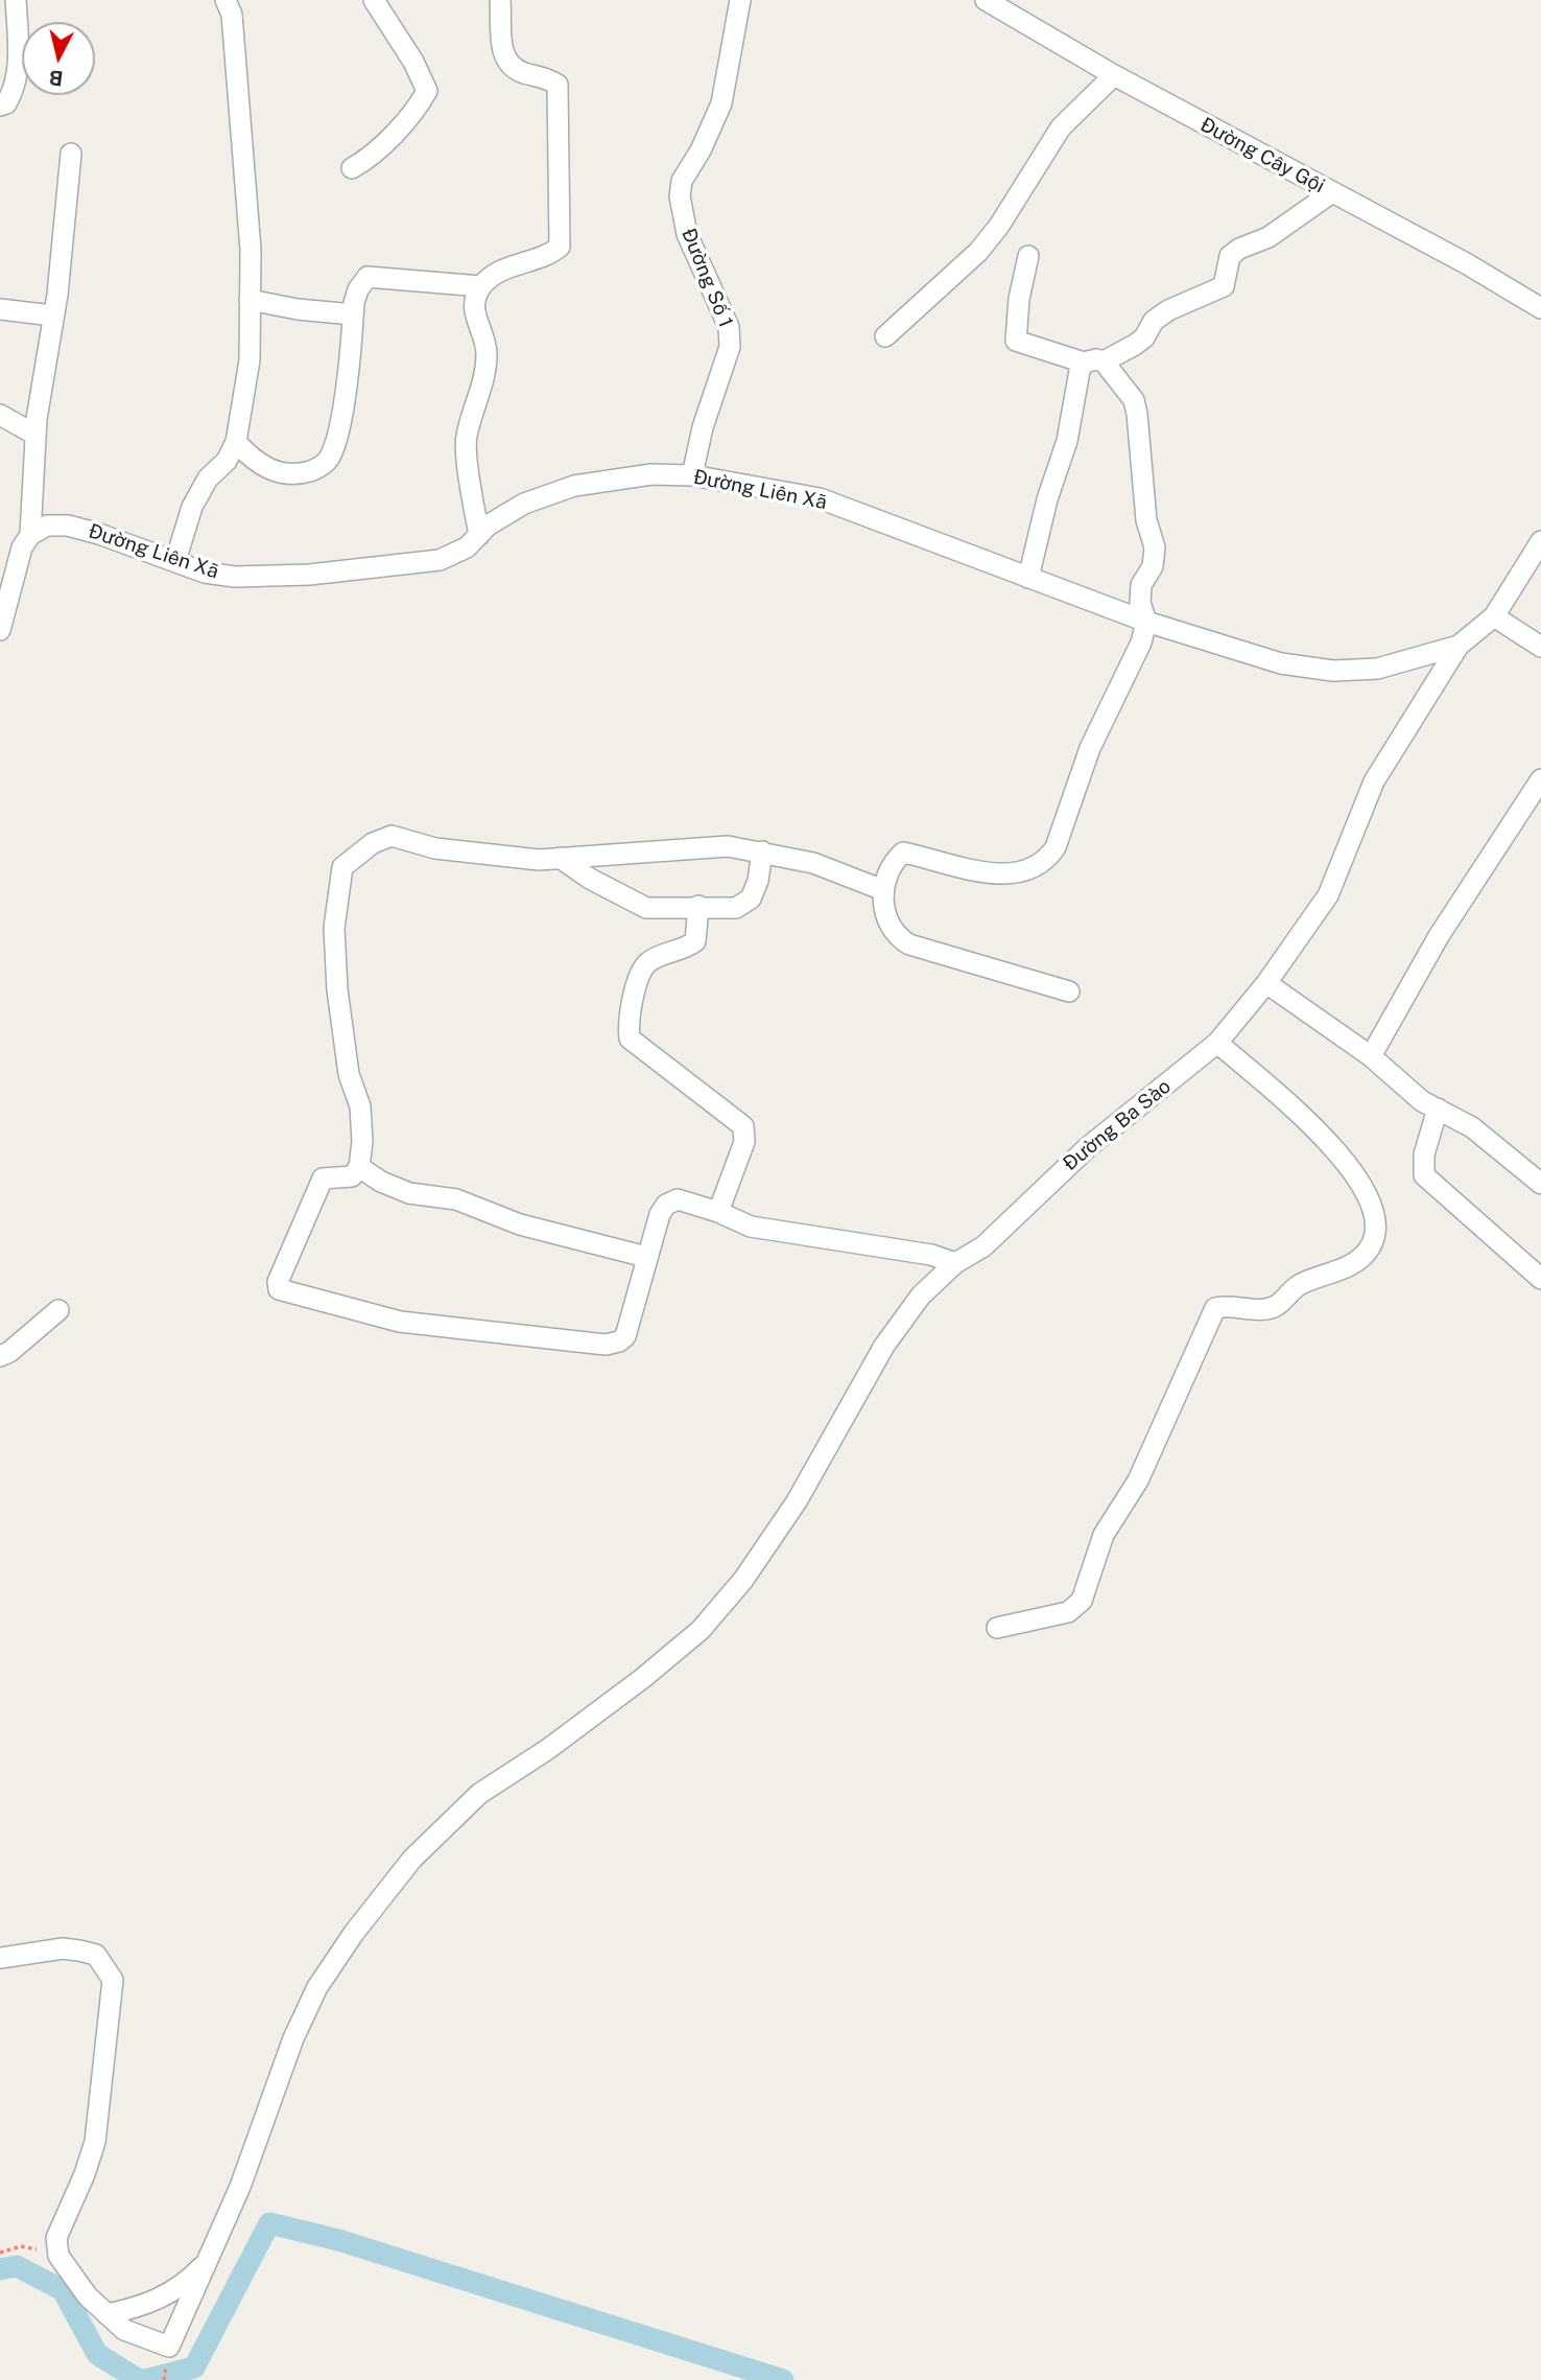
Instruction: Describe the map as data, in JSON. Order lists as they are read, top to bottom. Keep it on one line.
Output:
{"streets":{"street":["Đường Cây Gội","Đường Số 1","Đường Liên Xã","Đường Ba Sào"]},"crossings":[["Đường Số 1","Đường Liên Xã"],["Đường Liên Xã","Đường Ba Sào"]],"north":"bottom"}
